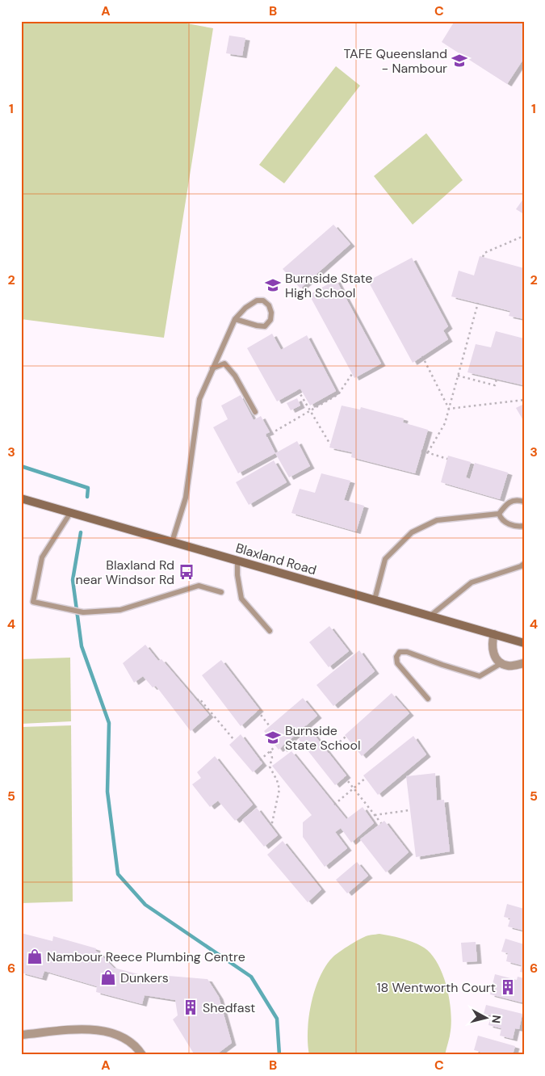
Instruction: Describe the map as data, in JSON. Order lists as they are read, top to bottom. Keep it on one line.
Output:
{"streets":{"street":["Blaxland Road"]},"places":{"school or university":["TAFE Queensland - Nambour","Burnside State High School","Burnside State School"],"bus stop":["Blaxland Rd near Windsor Rd"],"shop":["Nambour Reece Plumbing Centre","Dunkers"],"building":["18 Wentworth Court","Shedfast"]},"north":"right","grid":{"columns":["A","B","C"],"rows":["1","2","3","4","5","6"]}}
